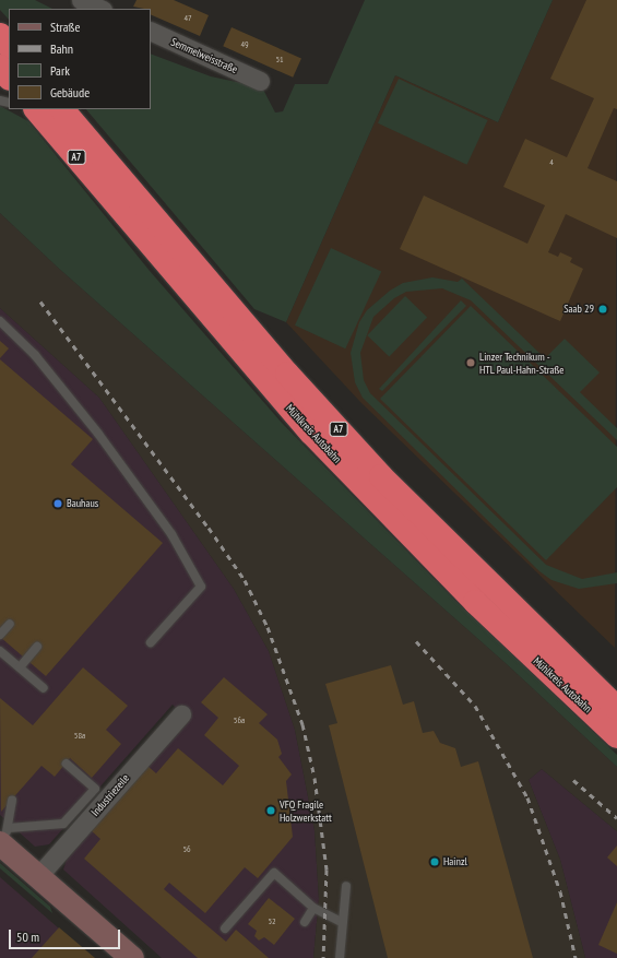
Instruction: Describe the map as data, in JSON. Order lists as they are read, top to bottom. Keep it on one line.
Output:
{"streets":{"highway":["A7","Mühlkreis Autobahn"],"street":["Semmelweisstraße","Industriezeile"]},"places":["Saab 29","Linzer Technikum - HTL Paul-Hahn-Straße","Bauhaus","VFQ Fragile Holzwerkstatt","Hainzl"],"house_numbers":["47","49","51","4","56a","58a","56","52"],"legend":["Straße","Bahn","Park","Gebäude"],"scale_bar":"50 m"}
